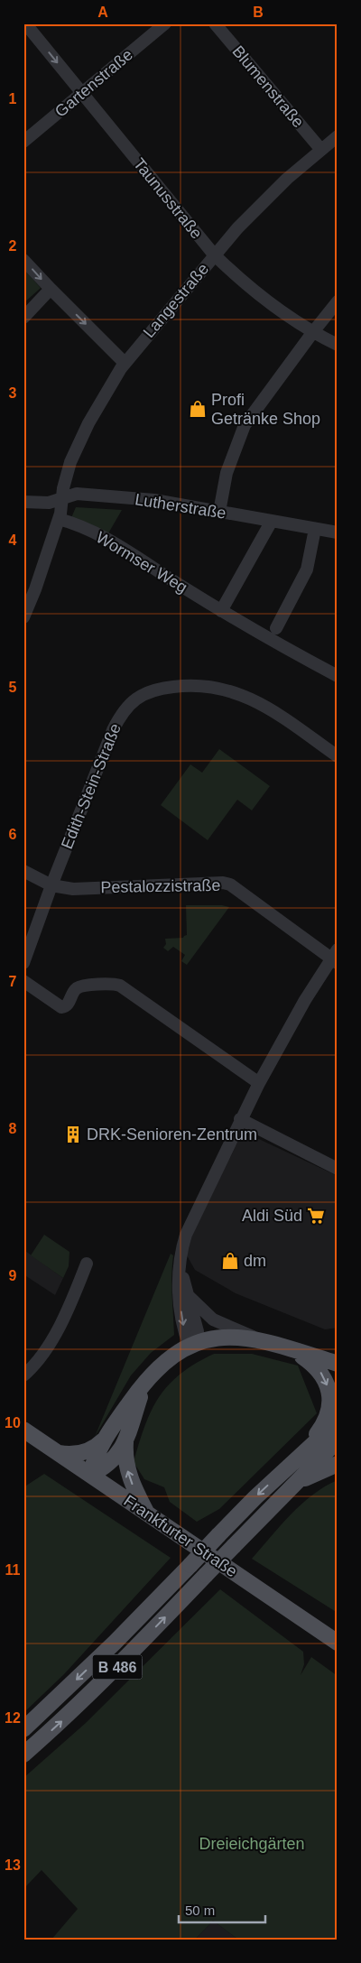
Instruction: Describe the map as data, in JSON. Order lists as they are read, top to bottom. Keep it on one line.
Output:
{"streets":{"main road":["Frankfurter Straße","B 486"],"street":["Gartenstraße","Blumenstraße","Taunusstraße","Langestraße","Lutherstraße","Wormser Weg","Edith-Stein-Straße","Pestalozzistraße"]},"crossings":[["Gartenstraße","Taunusstraße"],["Blumenstraße","Langestraße"],["Taunusstraße","Langestraße"],["Langestraße","Lutherstraße"],["Langestraße","Wormser Weg"],["Edith-Stein-Straße","Pestalozzistraße"]],"parks":["Dreieichgärten"],"places":{"shop":["Profi Getränke Shop","dm"],"building":["DRK-Senioren-Zentrum"],"supermarket":["Aldi Süd"]},"scale_bar":"50 m","grid":{"columns":["A","B"],"rows":["1","2","3","4","5","6","7","8","9","10","11","12","13"]}}
